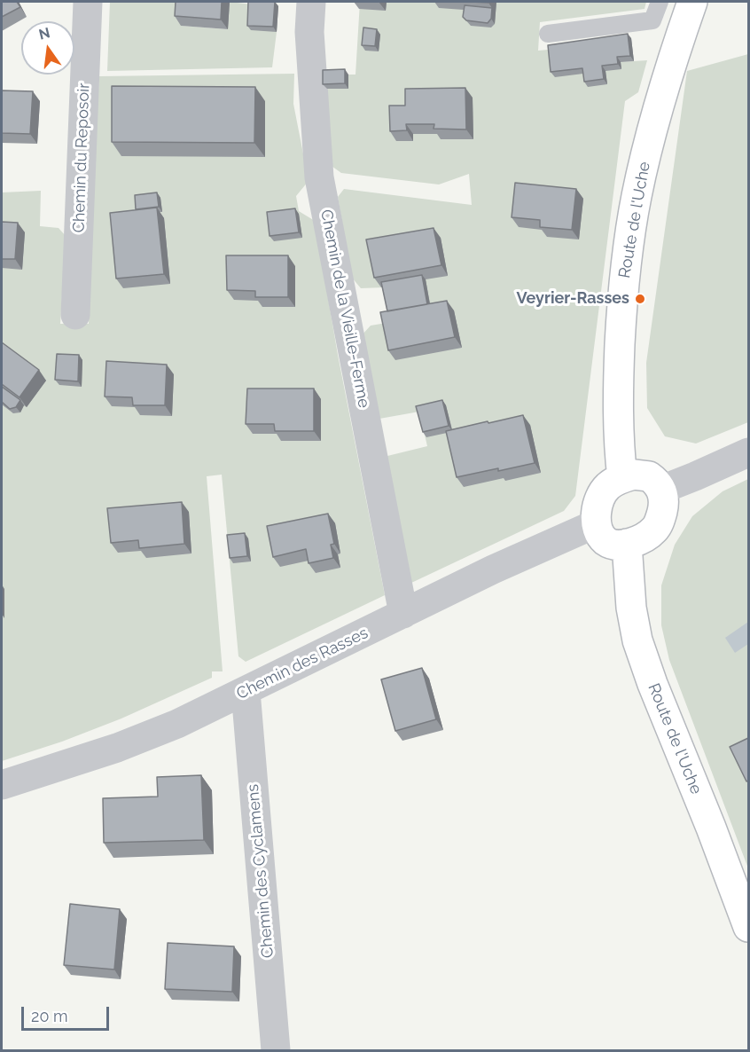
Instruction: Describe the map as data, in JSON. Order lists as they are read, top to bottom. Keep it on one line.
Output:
{"streets":{"street":["Chemin du Reposoir","Route de l'Uche","Chemin de la Vieille-Ferme","Chemin des Rasses","Chemin des Cyclamens"]},"crossings":[["Route de l'Uche","Chemin des Rasses"],["Chemin de la Vieille-Ferme","Chemin des Rasses"],["Chemin des Rasses","Chemin des Cyclamens"]],"places":["Veyrier-Rasses"],"scale_bar":"20 m","north":"top"}
